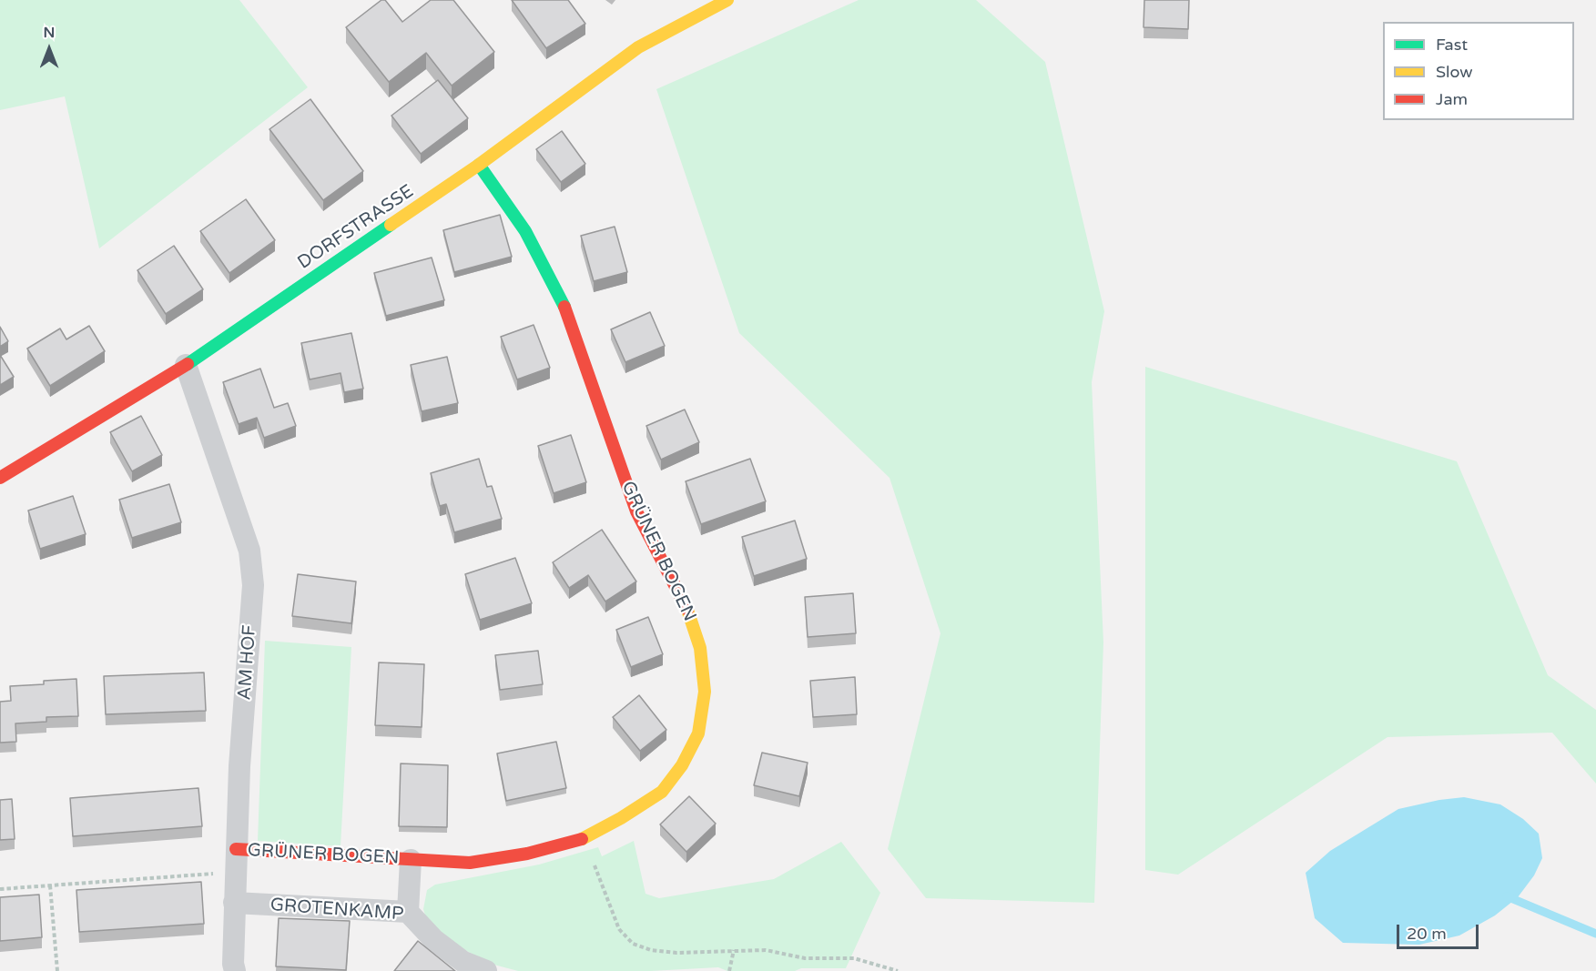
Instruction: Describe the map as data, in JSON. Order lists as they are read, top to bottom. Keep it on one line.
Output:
{"streets":{"street":["DORFSTRASSE","GRÜNER BOGEN","AM HOF","GROTENKAMP"]},"crossings":[["DORFSTRASSE","GRÜNER BOGEN"],["DORFSTRASSE","AM HOF"],["GRÜNER BOGEN","AM HOF"],["GRÜNER BOGEN","GROTENKAMP"],["AM HOF","GROTENKAMP"]],"legend":["Fast","Slow","Jam"],"scale_bar":"20 m","north":"top"}
